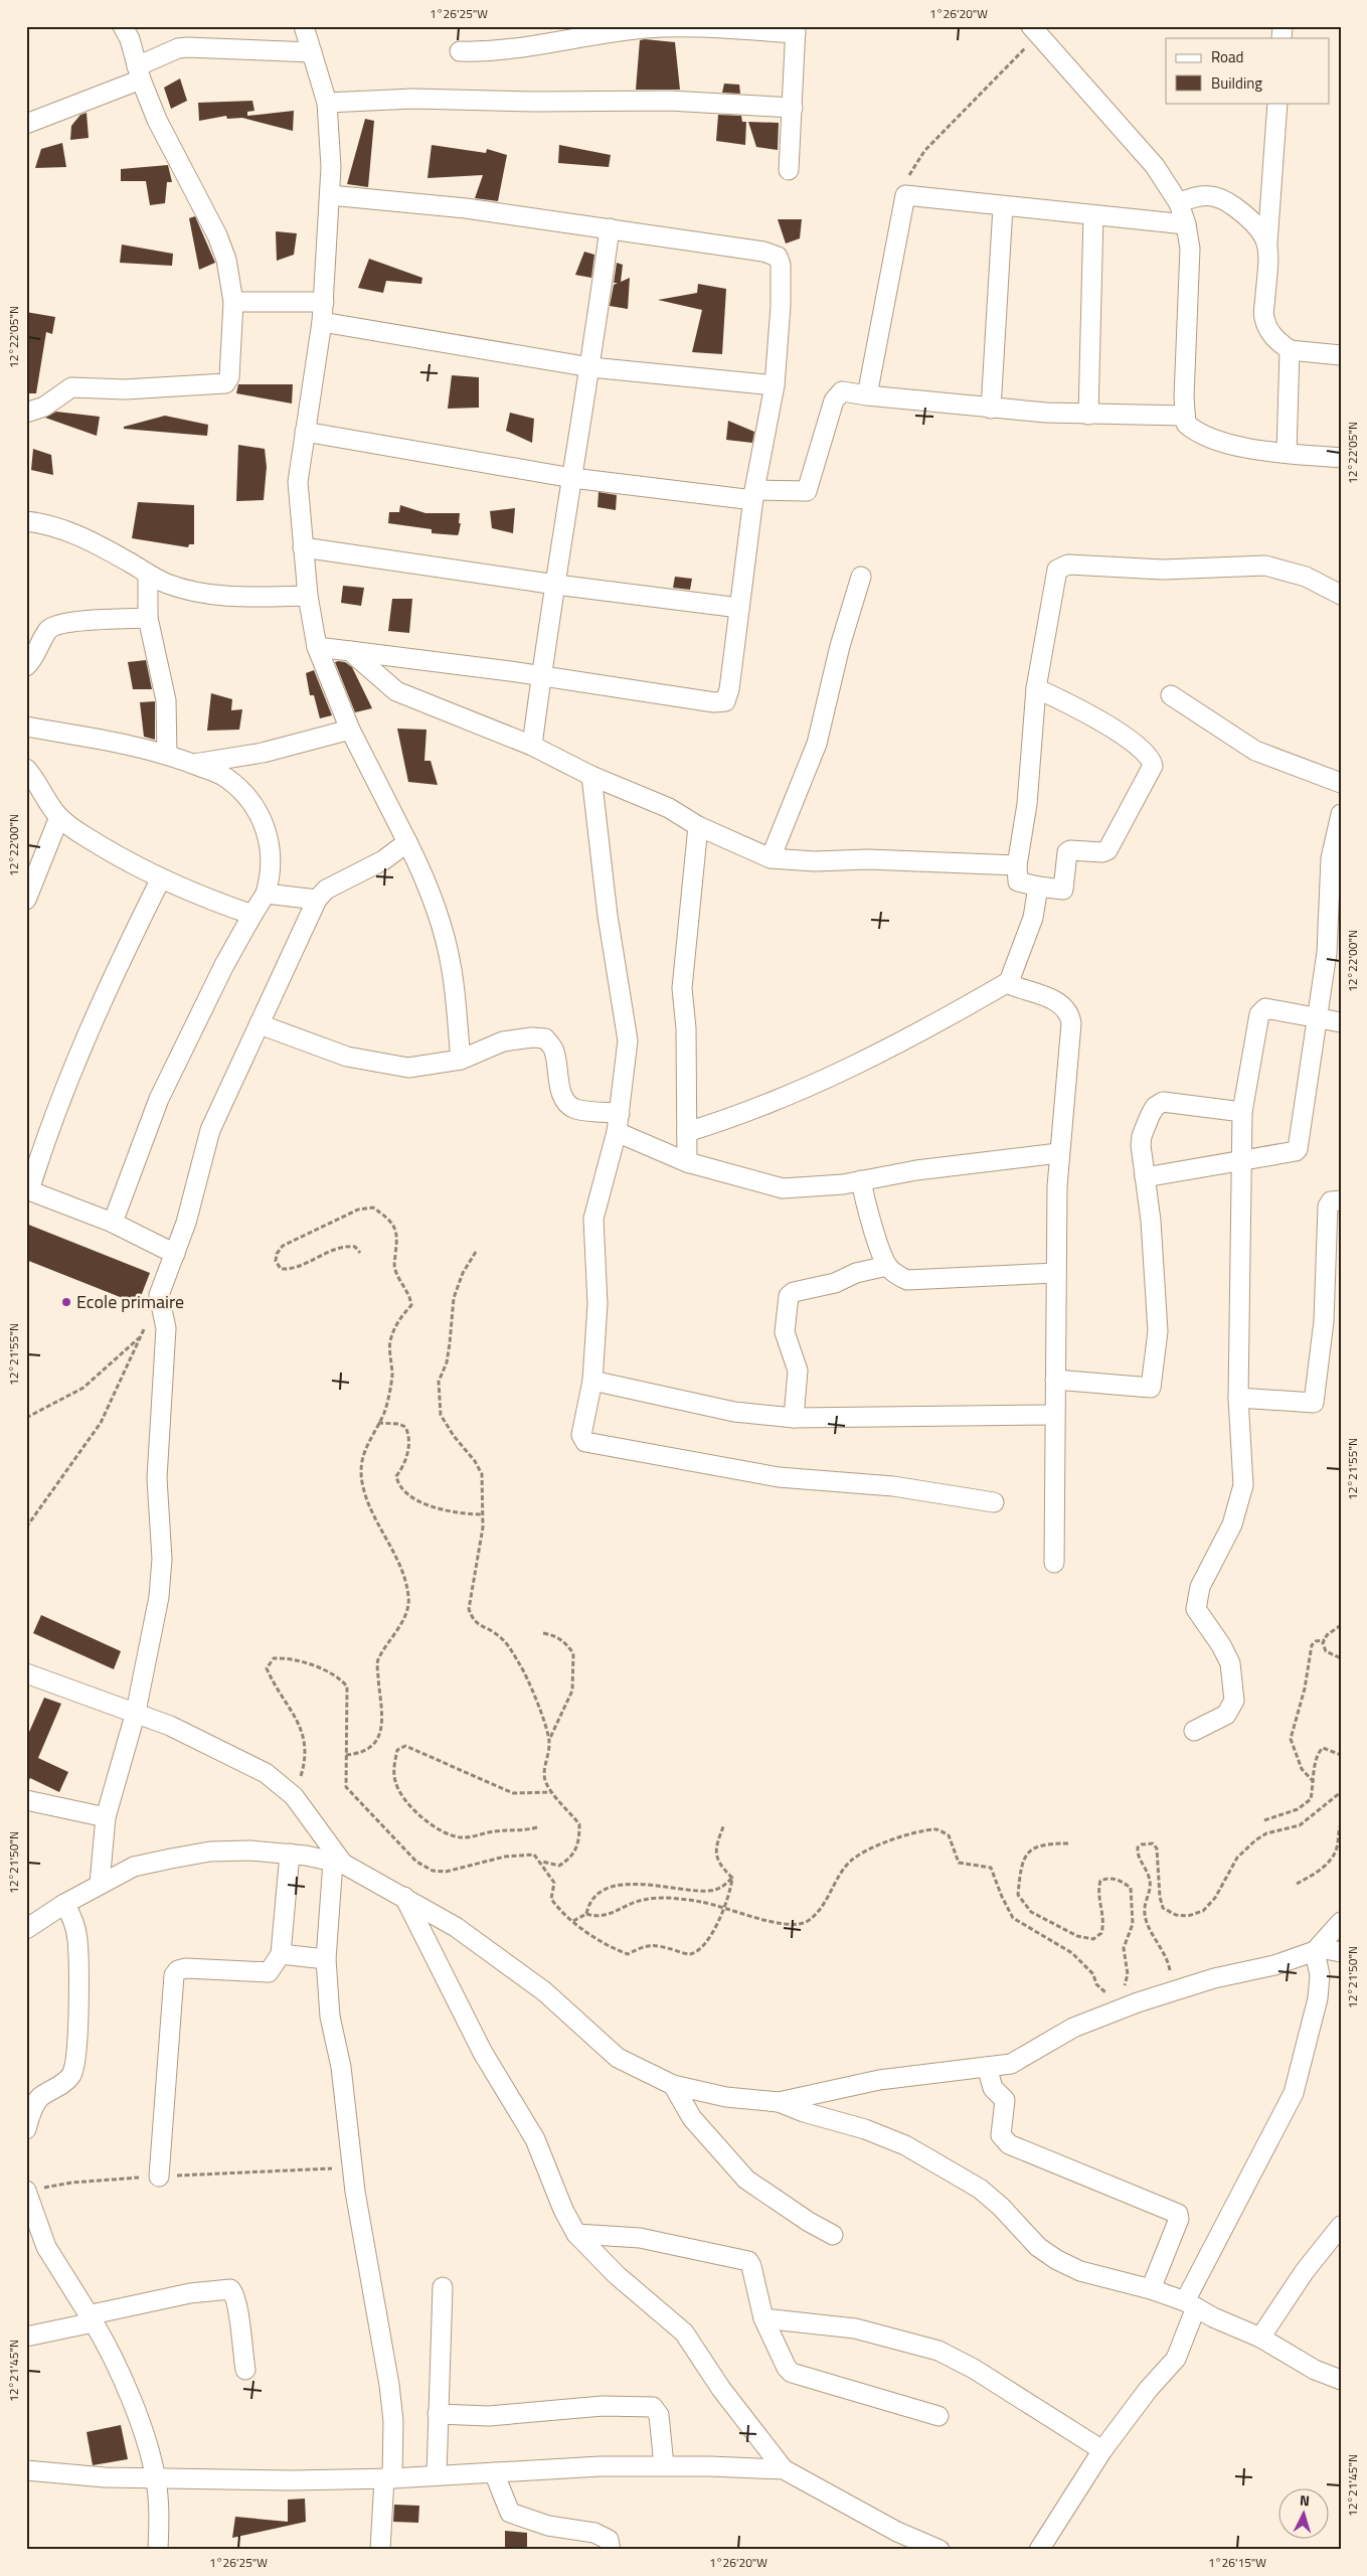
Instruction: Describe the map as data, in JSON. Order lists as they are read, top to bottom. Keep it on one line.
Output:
{"places":["Ecole primaire"],"legend":["Road","Building"],"north":"top","coordinates":["1°26'25\"W","1°26'20\"W","12°22'05\"N","12°22'00\"N","12°21'55\"N","12°21'50\"N","12°21'45\"N","1°26'15\"W"]}
